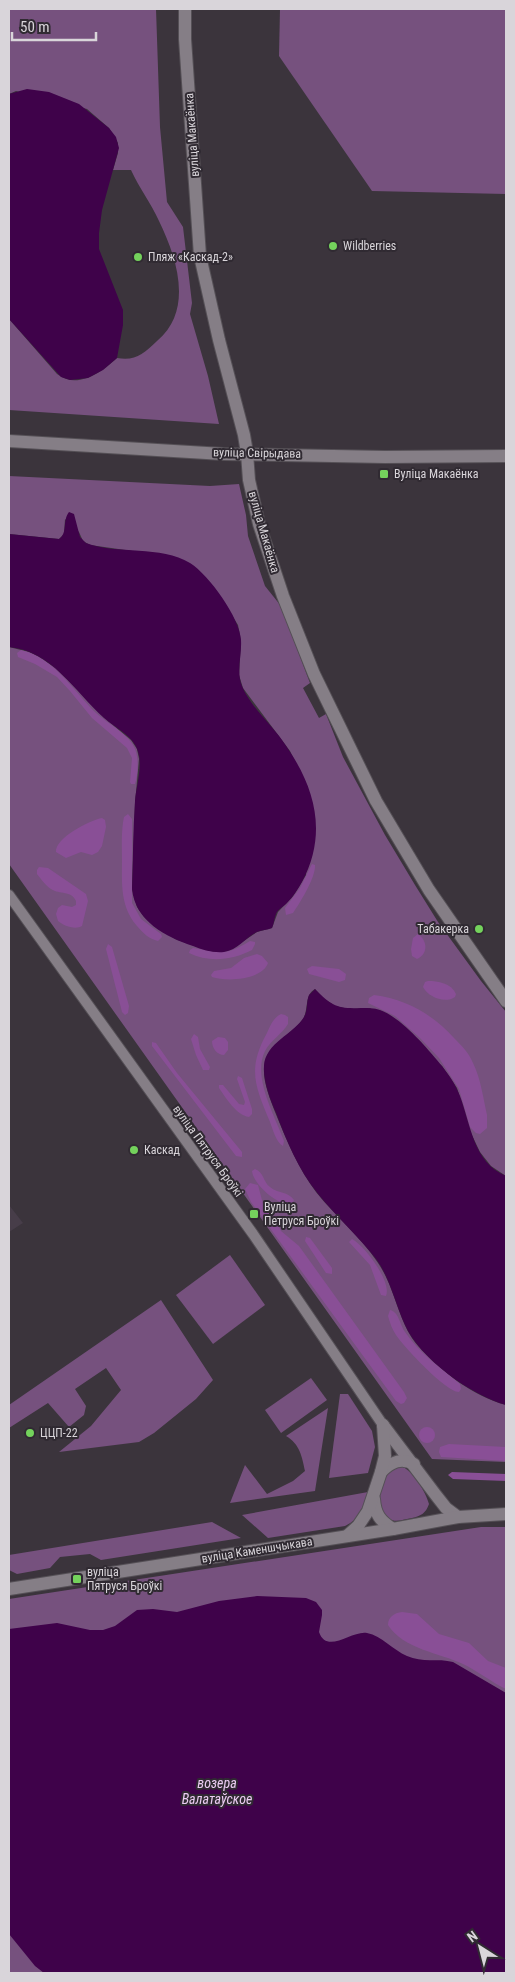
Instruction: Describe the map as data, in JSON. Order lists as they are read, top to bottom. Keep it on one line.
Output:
{"streets":{"street":["вуліца Макаёнка","вуліца Свірыдава","вуліца Пятруся Броўкі","вуліца Каменшчыкава"]},"crossings":[["вуліца Макаёнка","вуліца Свірыдава"]],"water":["возера Валатаўское"],"places":{"other":["Wildberries","Пляж «Каскад-2»","Табакерка","Каскад","ЦЦП-22"],"transit":["Вуліца Макаёнка","Вуліца Петруся Броўкі","вуліца Пятруся Броўкі"]},"scale_bar":"50 m","north":"top left"}
